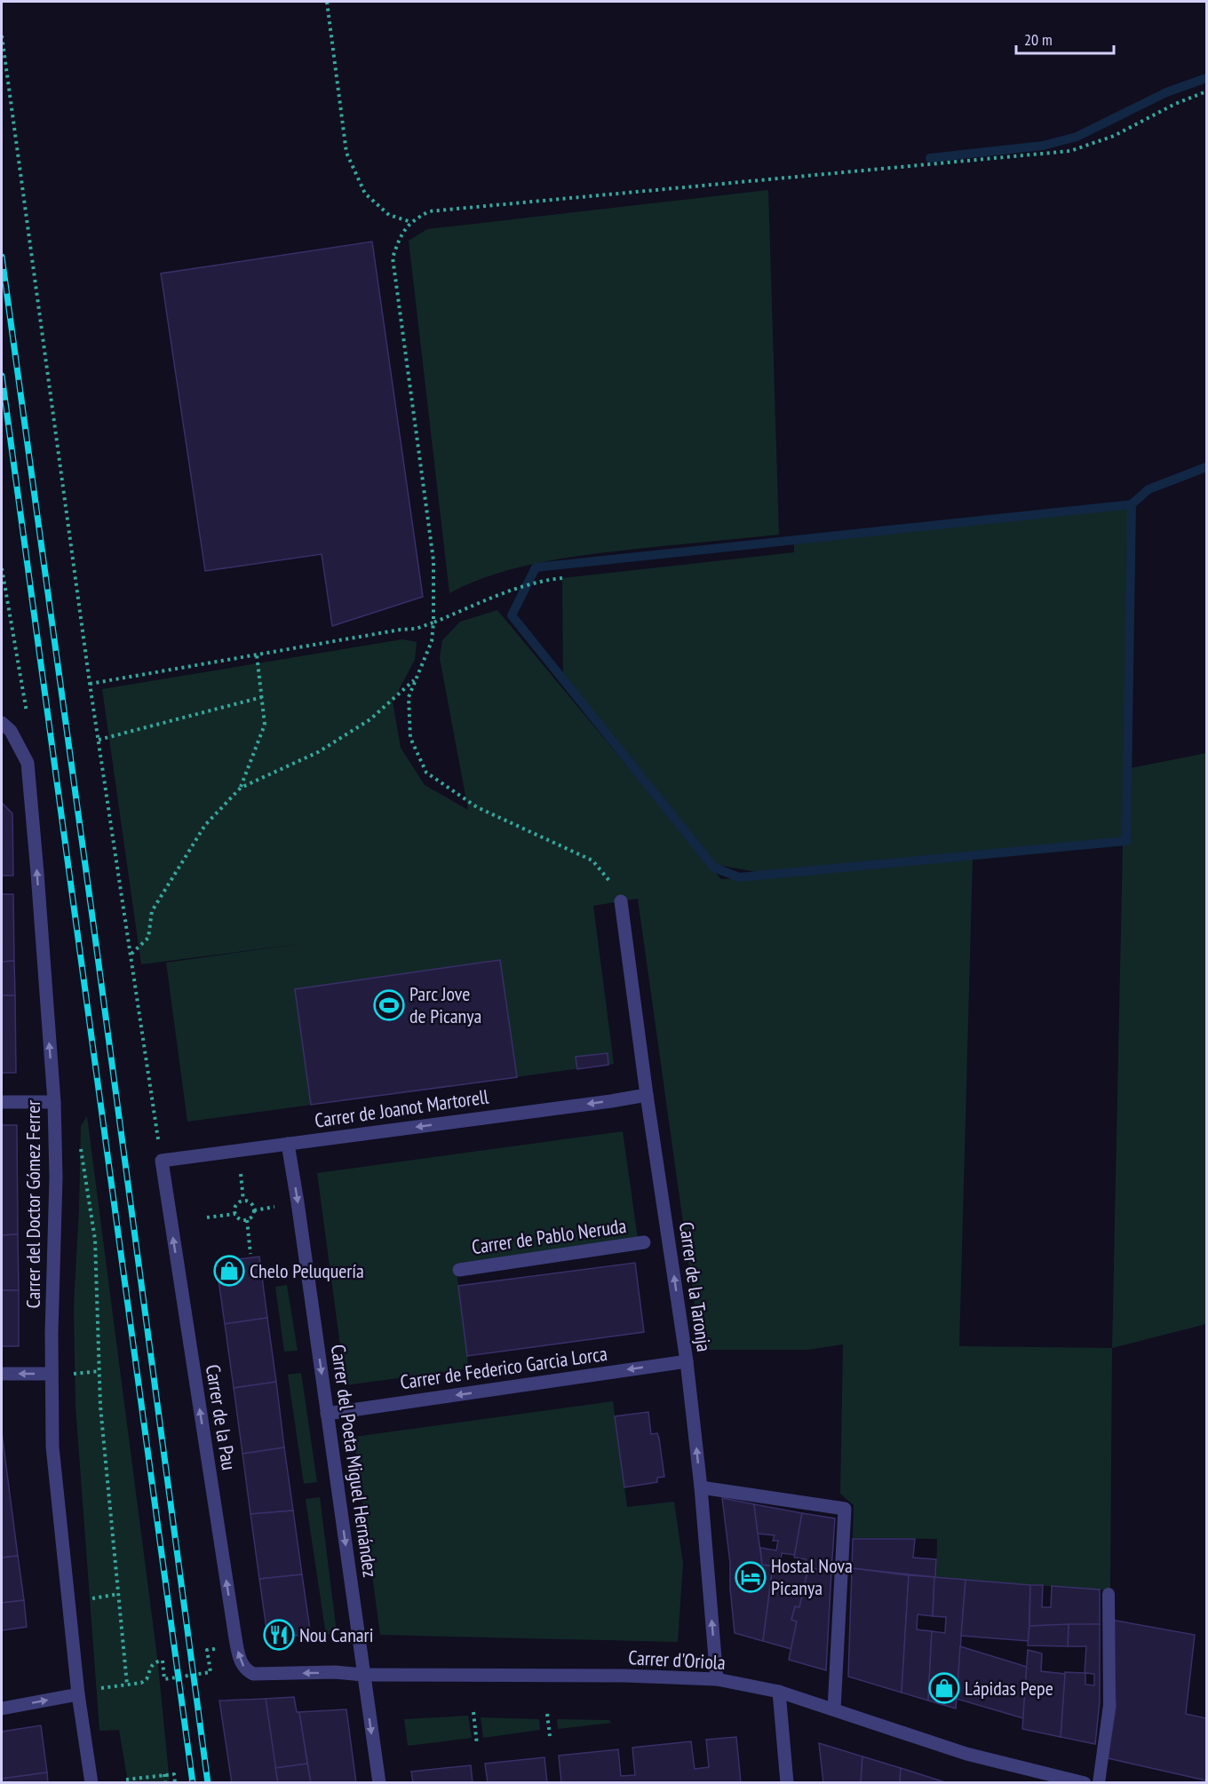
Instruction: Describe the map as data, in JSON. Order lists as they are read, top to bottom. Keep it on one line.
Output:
{"streets":{"street":["Carrer de Joanot Martorell","Carrer del Doctor Gómez Ferrer","Carrer de Pablo Neruda","Carrer de la Taronja","Carrer de Federico Garcia Lorca","Carrer de la Pau","Carrer del Poeta Miguel Hernández","Carrer d'Oriola"]},"crossings":[["Carrer de Joanot Martorell","Carrer de la Taronja"],["Carrer de Joanot Martorell","Carrer de la Pau"],["Carrer de Joanot Martorell","Carrer del Poeta Miguel Hernández"],["Carrer de la Taronja","Carrer de Federico Garcia Lorca"],["Carrer de la Taronja","Carrer d'Oriola"],["Carrer de Federico Garcia Lorca","Carrer del Poeta Miguel Hernández"],["Carrer de la Pau","Carrer d'Oriola"],["Carrer del Poeta Miguel Hernández","Carrer d'Oriola"]],"one_way":["Carrer de Joanot Martorell","Carrer del Doctor Gómez Ferrer","Carrer de la Taronja","Carrer de Federico Garcia Lorca","Carrer de la Pau","Carrer del Poeta Miguel Hernández"],"places":{"sports":["Parc Jove de Picanya"],"shop":["Chelo Peluquería","Lápidas Pepe"],"hotel":["Hostal Nova Picanya"],"restaurant":["Nou Canari"]},"scale_bar":"20 m"}
